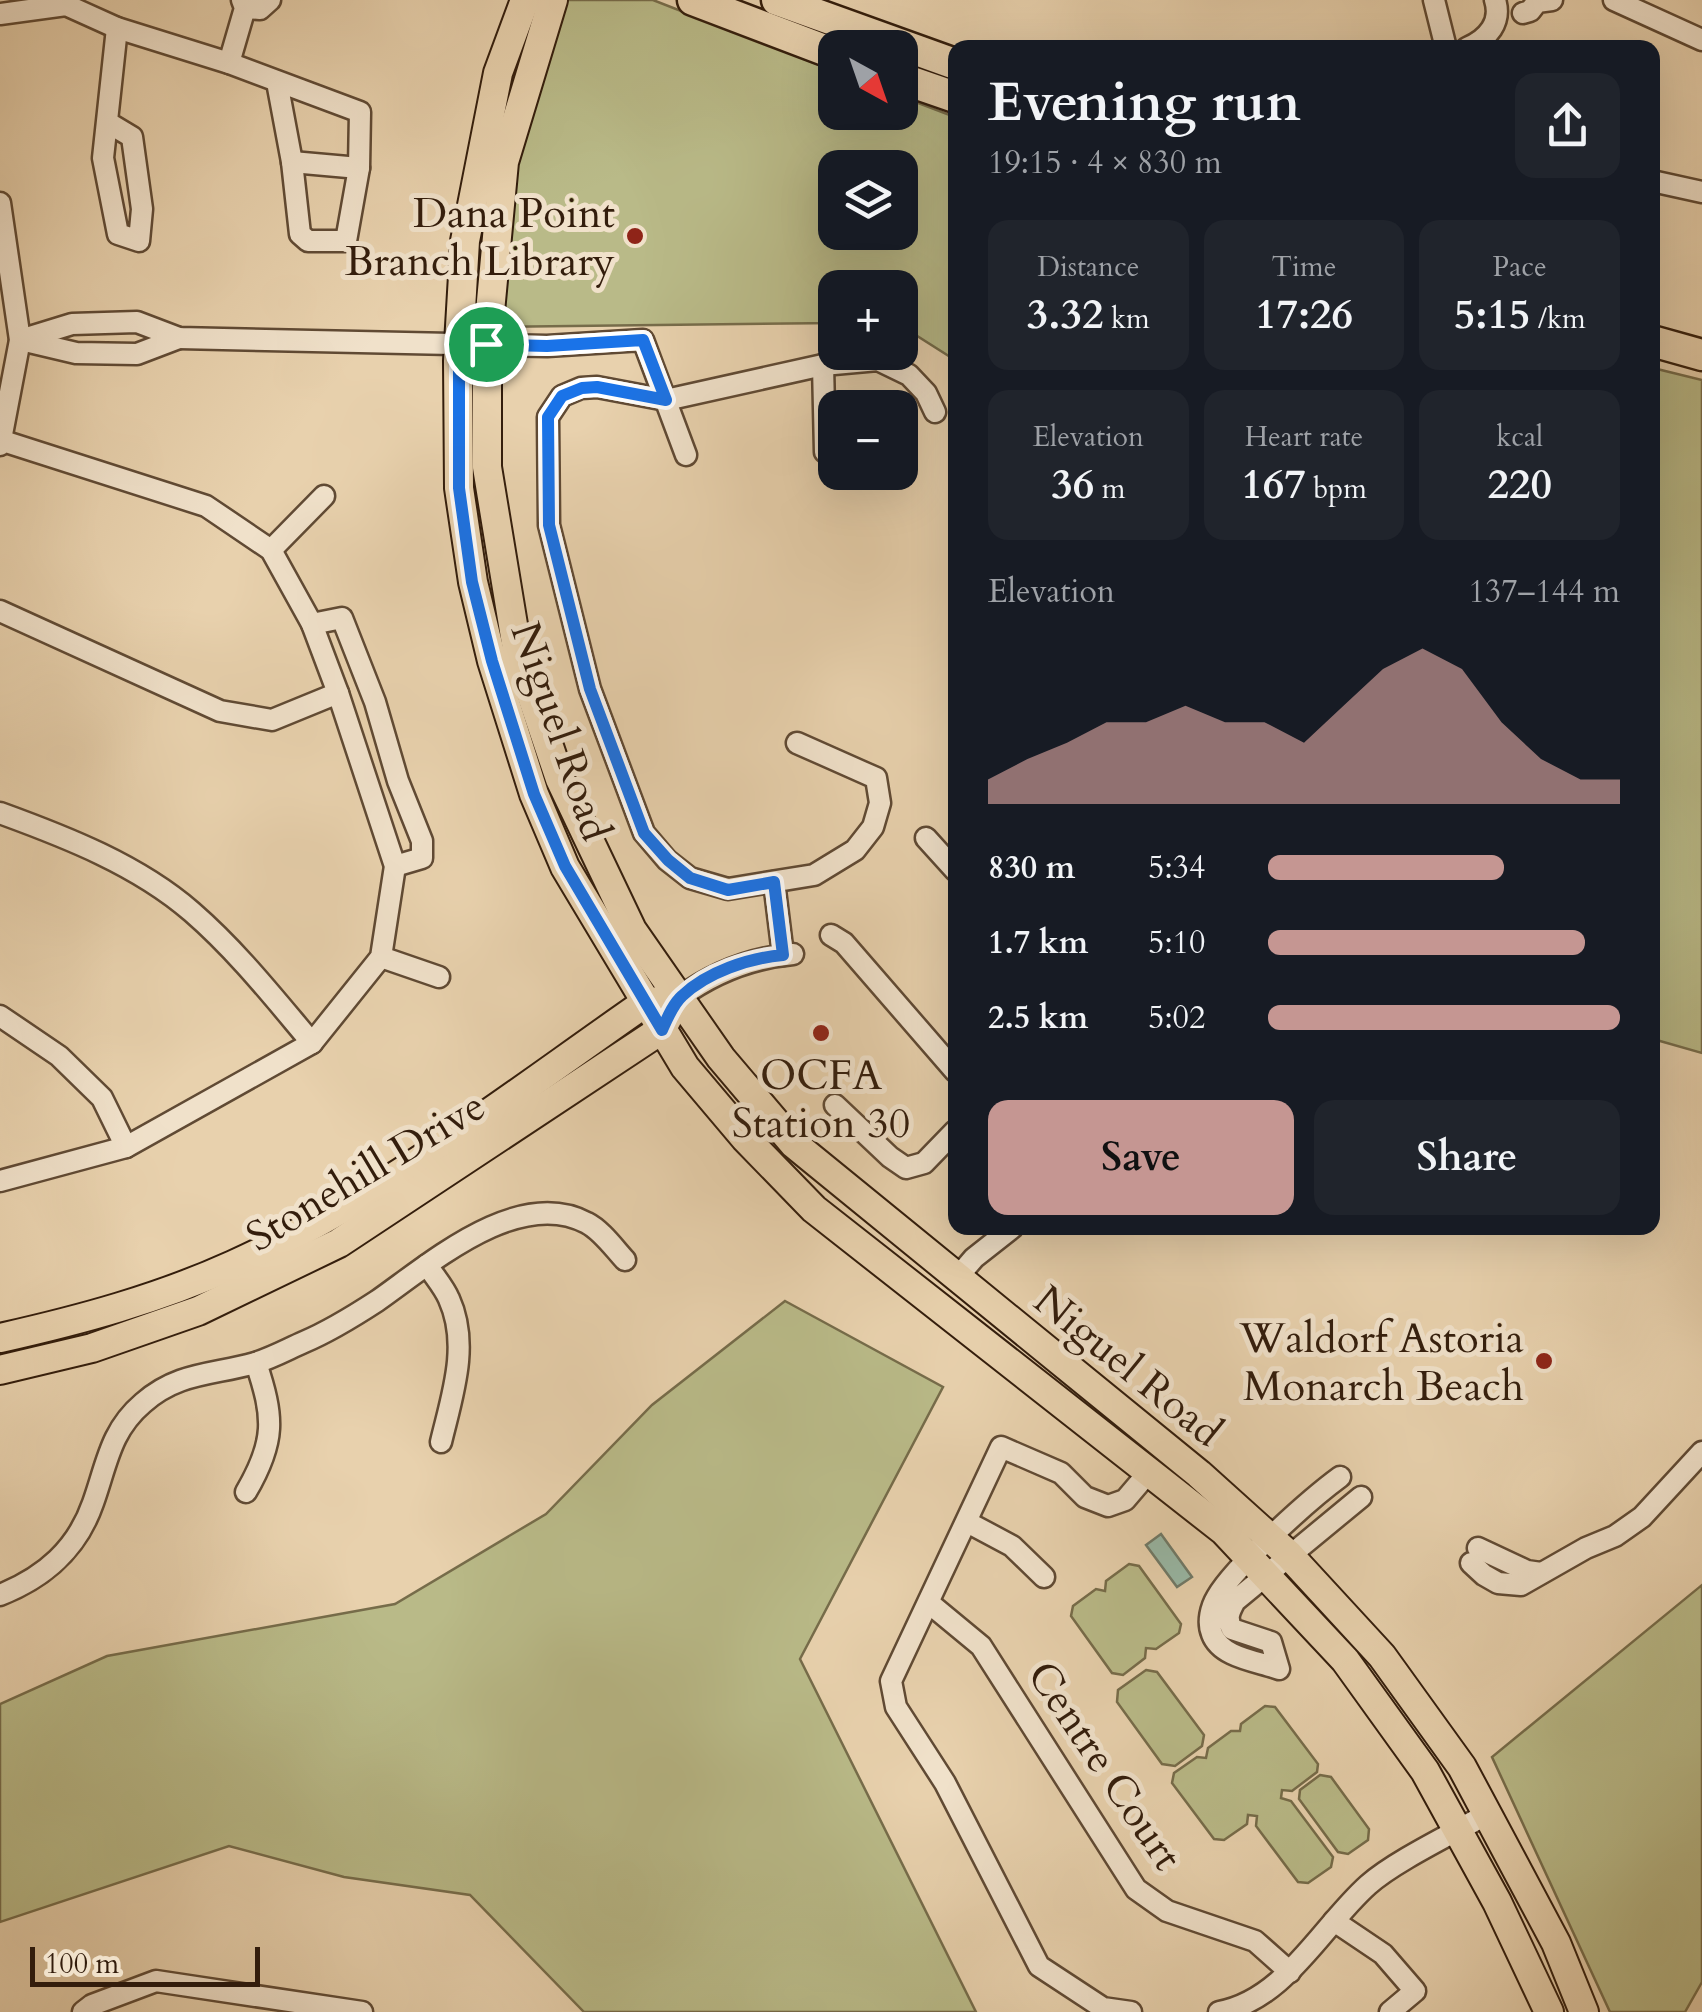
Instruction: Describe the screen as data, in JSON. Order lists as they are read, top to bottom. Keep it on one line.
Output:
{"streets":{"main road":["Niguel Road","Stonehill Drive"],"street":["Centre Court"]},"crossings":[["Niguel Road","Stonehill Drive"]],"places":["Dana Point Branch Library","OCFA Station 30","Waldorf Astoria Monarch Beach"],"scale_bar":"100 m","north":"bottom right","page":{"map_buttons":["+","−"],"heading":["Evening run","19:15 · 4 × 830 m"],"stats":[["Distance","3.32 km"],["Time","17:26"],["Pace","5:15 /km"],["Elevation","36 m"],["Heart rate","167 bpm"],["kcal","220"]],"chart":["Elevation","137–144 m"],"list":[{"name":"830 m","note":"5:34"},{"name":"1.7 km","note":"5:10"},{"name":"2.5 km","note":"5:02"}],"buttons":["Save","Share"],"scale":"100 m"}}
